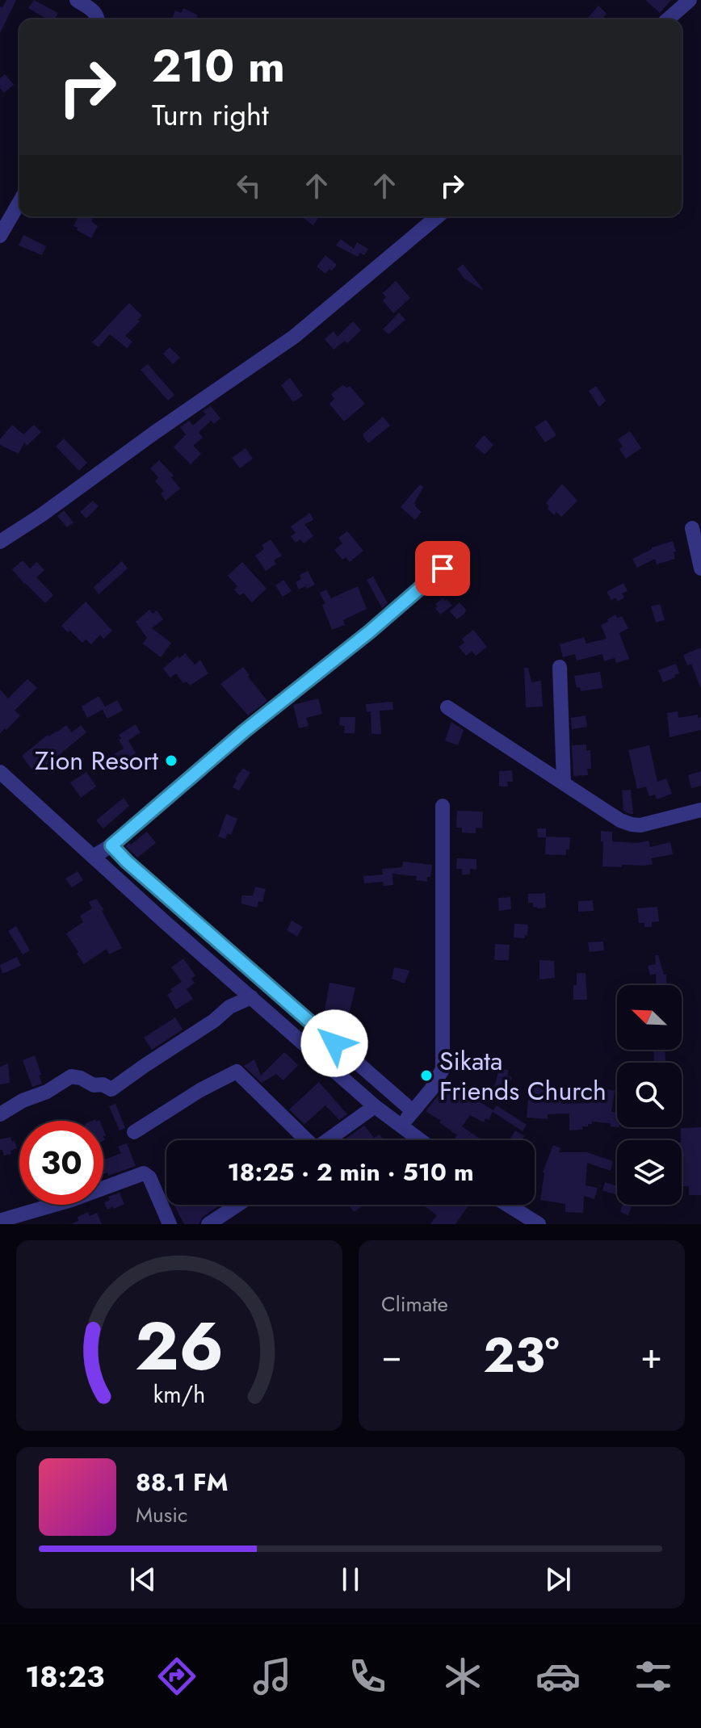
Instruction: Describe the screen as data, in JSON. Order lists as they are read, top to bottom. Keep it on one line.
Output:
{"places":["Zion Resort","Sikata Friends Church"],"north":"top left","page":{"turn":["210 m","Turn right"],"limit":"30","trip":"18:25 · 2 min · 510 m","tile":"Climate","heat":["−","23°","+"],"song":["88.1 FM","Music"],"tabs":"18:23","gauge":["26","km/h"]}}
